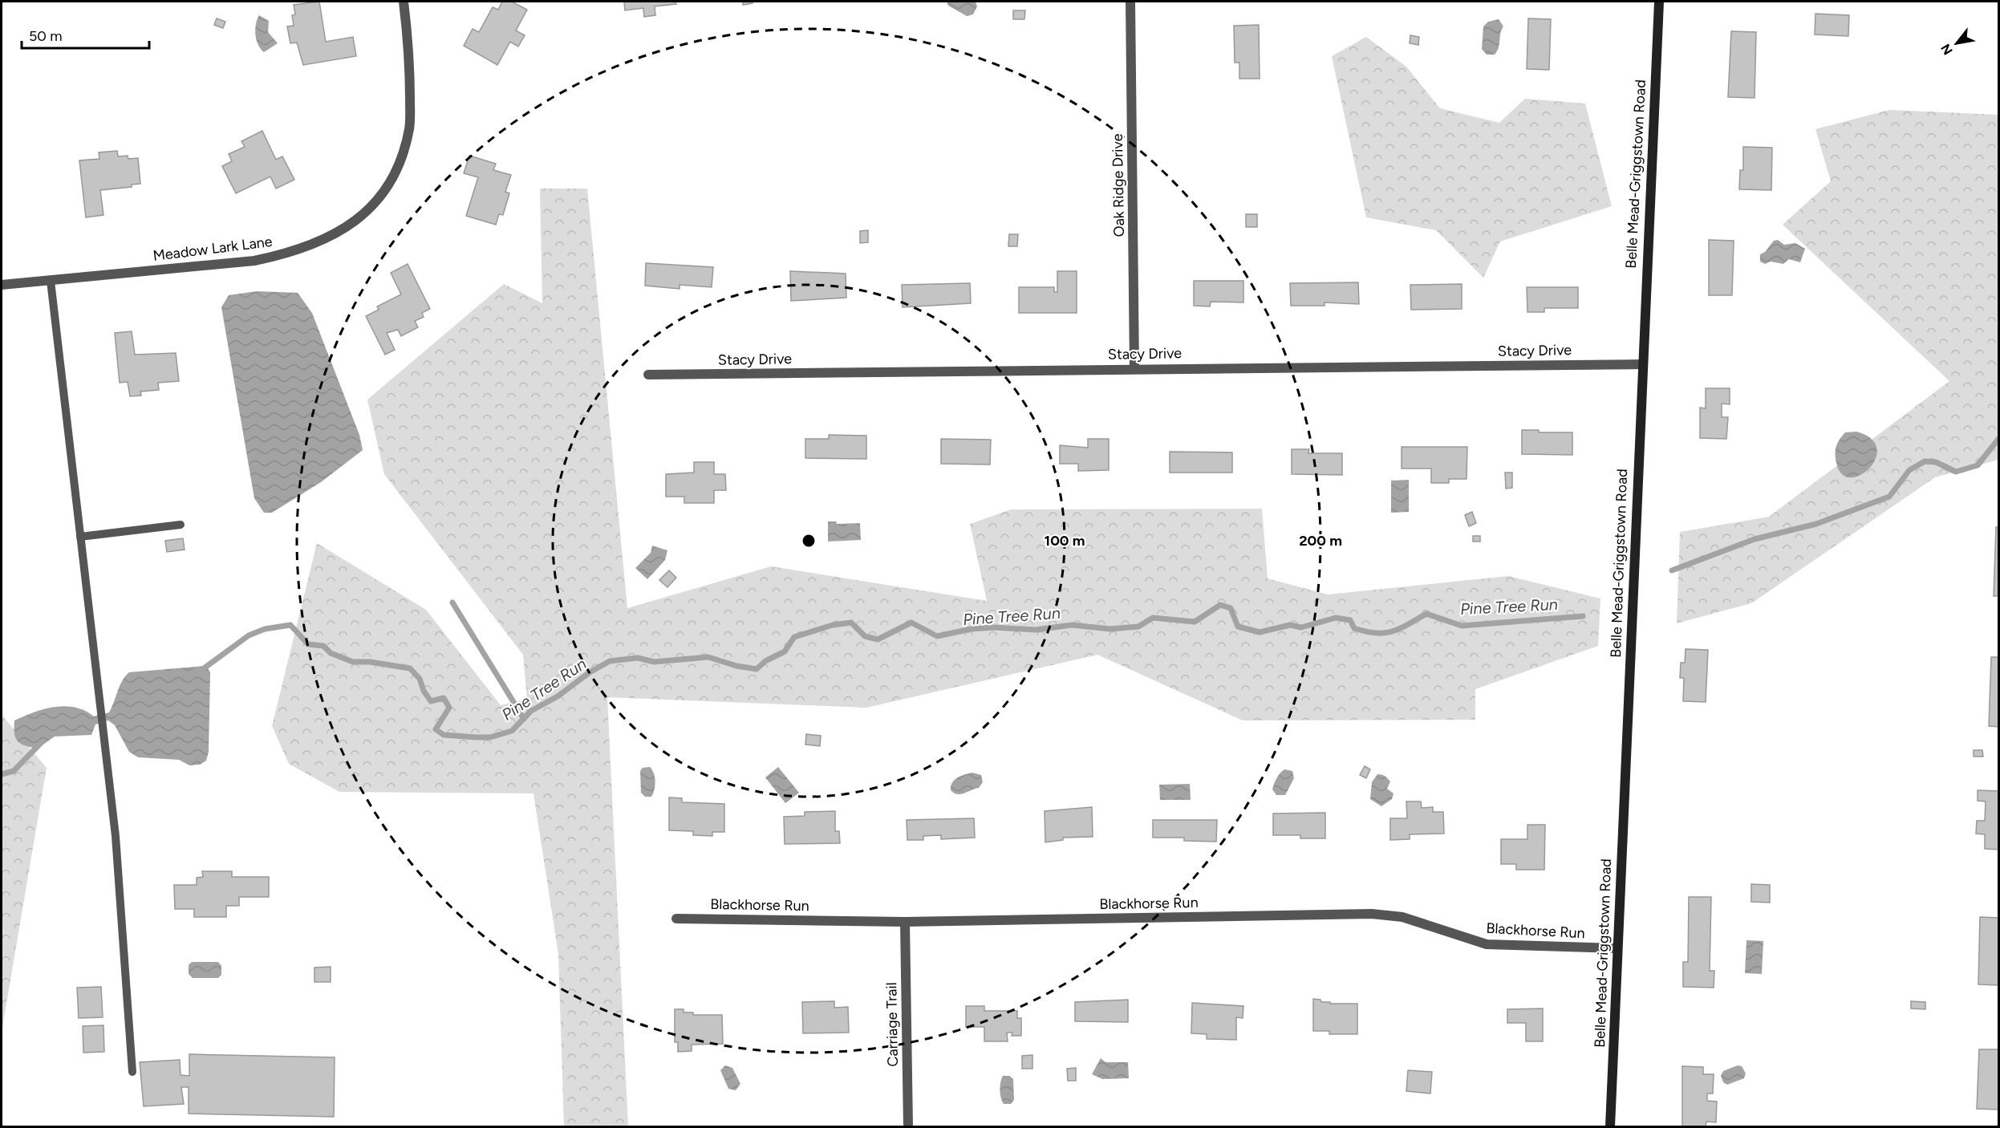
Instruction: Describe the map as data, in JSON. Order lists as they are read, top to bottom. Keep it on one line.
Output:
{"streets":{"street":["Belle Mead-Griggstown Road","Oak Ridge Drive","Meadow Lark Lane","Stacy Drive","Blackhorse Run","Carriage Trail"]},"crossings":[["Belle Mead-Griggstown Road","Stacy Drive"],["Belle Mead-Griggstown Road","Blackhorse Run"],["Oak Ridge Drive","Stacy Drive"],["Blackhorse Run","Carriage Trail"]],"water":["Pine Tree Run"],"scale_bar":"50 m","north":"bottom left","rings":["100 m","200 m"]}
